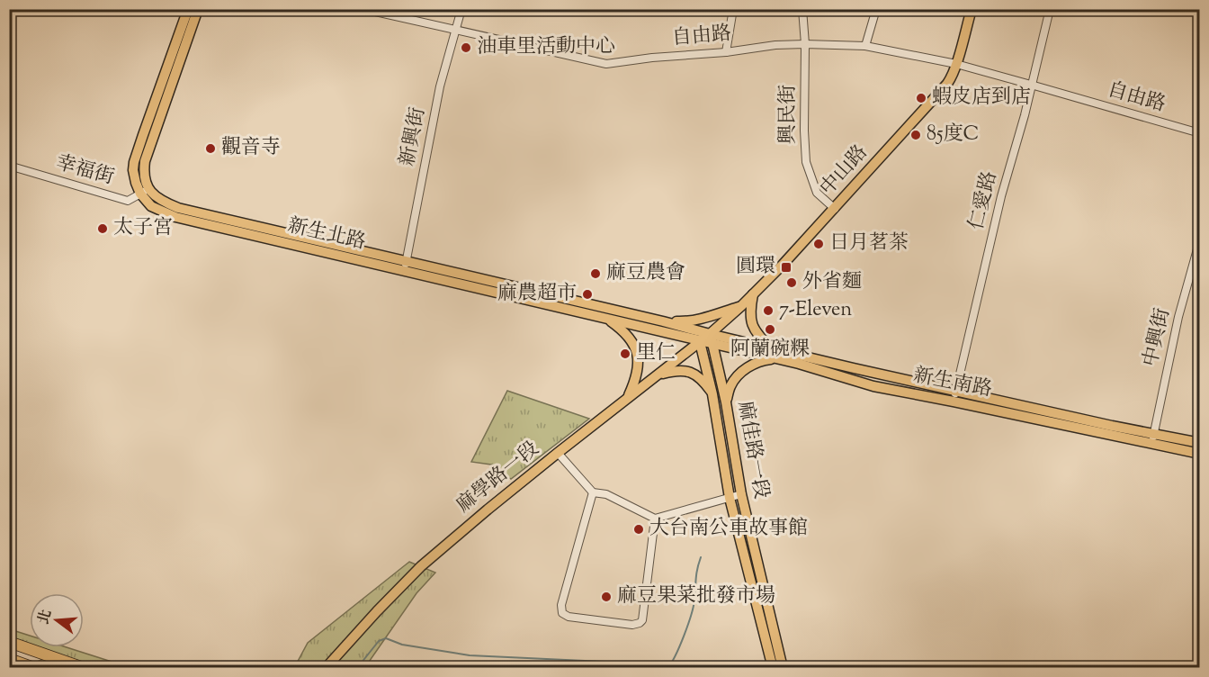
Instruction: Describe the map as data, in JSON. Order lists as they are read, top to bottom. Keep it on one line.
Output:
{"streets":{"main road":["中山路","新生北路","新生南路","麻佳路一段","麻學路一段"],"street":["自由路","興民街","新興街","幸福街","仁愛路","中興街"]},"crossings":[["自由路","興民街"],["自由路","新興街"],["自由路","中山路"],["自由路","仁愛路"],["興民街","中山路"],["新興街","新生北路"],["幸福街","新生北路"],["中山路","新生北路"],["中山路","新生南路"],["中山路","麻佳路一段"],["中山路","麻學路一段"],["仁愛路","新生南路"],["新生北路","新生南路"],["新生北路","麻佳路一段"],["新生北路","麻學路一段"],["中興街","新生南路"],["新生南路","麻佳路一段"],["新生南路","麻學路一段"],["麻佳路一段","麻學路一段"]],"places":{"other":["油車里活動中心","蝦皮店到店","85度C","觀音寺","太子宮","日月茗茶","麻豆農會","外省麵","麻農超市","7-Eleven","阿蘭碗粿","里仁","大台南公車故事館","麻豆果菜批發市場"],"transit":["圓環"]},"north":"left"}
